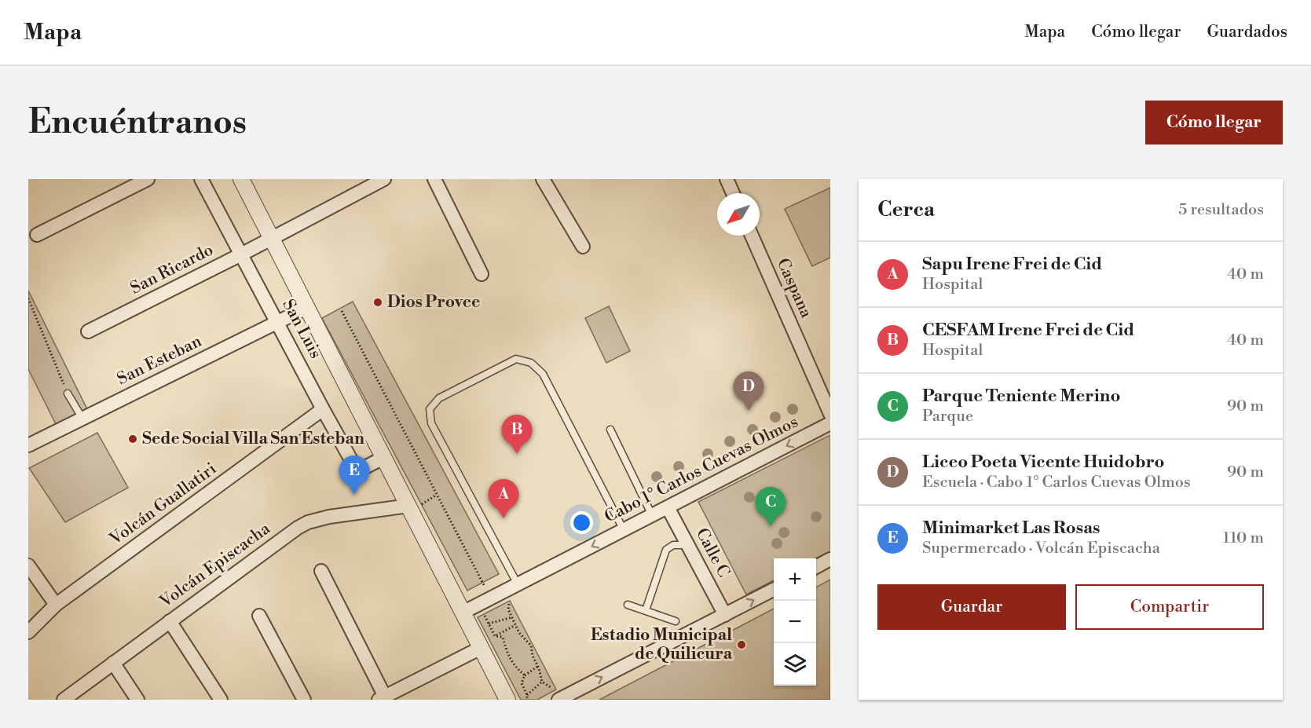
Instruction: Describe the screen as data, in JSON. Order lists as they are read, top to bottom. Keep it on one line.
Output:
{"streets":{"street":["San Ricardo","Caspana","San Luis","San Esteban","Cabo 1° Carlos Cuevas Olmos","Volcán Guallatiri","Calle C","Volcán Episcacha"]},"crossings":[["San Ricardo","San Luis"],["San Luis","San Esteban"],["San Luis","Cabo 1° Carlos Cuevas Olmos"],["San Luis","Volcán Guallatiri"],["San Luis","Volcán Episcacha"],["Cabo 1° Carlos Cuevas Olmos","Calle C"]],"one_way":["Cabo 1° Carlos Cuevas Olmos"],"places":["Dios Provee","Sede Social Villa San Esteban","Estadio Municipal de Quilicura"],"north":"bottom left","page":{"header":"Mapa","nav":["Mapa","Cómo llegar","Guardados"],"buttons":["Cómo llegar",["Guardar","Compartir"]],"title":"Encuéntranos","heading":["Cerca","5 resultados"],"list":[{"mark":"A","name":"Sapu Irene Frei de Cid","note":"Hospital","value":"40 m"},{"mark":"B","name":"CESFAM Irene Frei de Cid","note":"Hospital","value":"40 m"},{"mark":"C","name":"Parque Teniente Merino","note":"Parque","value":"90 m"},{"mark":"D","name":"Liceo Poeta Vicente Huidobro","note":"Escuela · Cabo 1° Carlos Cuevas Olmos","value":"90 m"},{"mark":"E","name":"Minimarket Las Rosas","note":"Supermercado · Volcán Episcacha","value":"110 m"}],"pins":["D","B","E","A","C"],"map_buttons":["+","−"]}}
